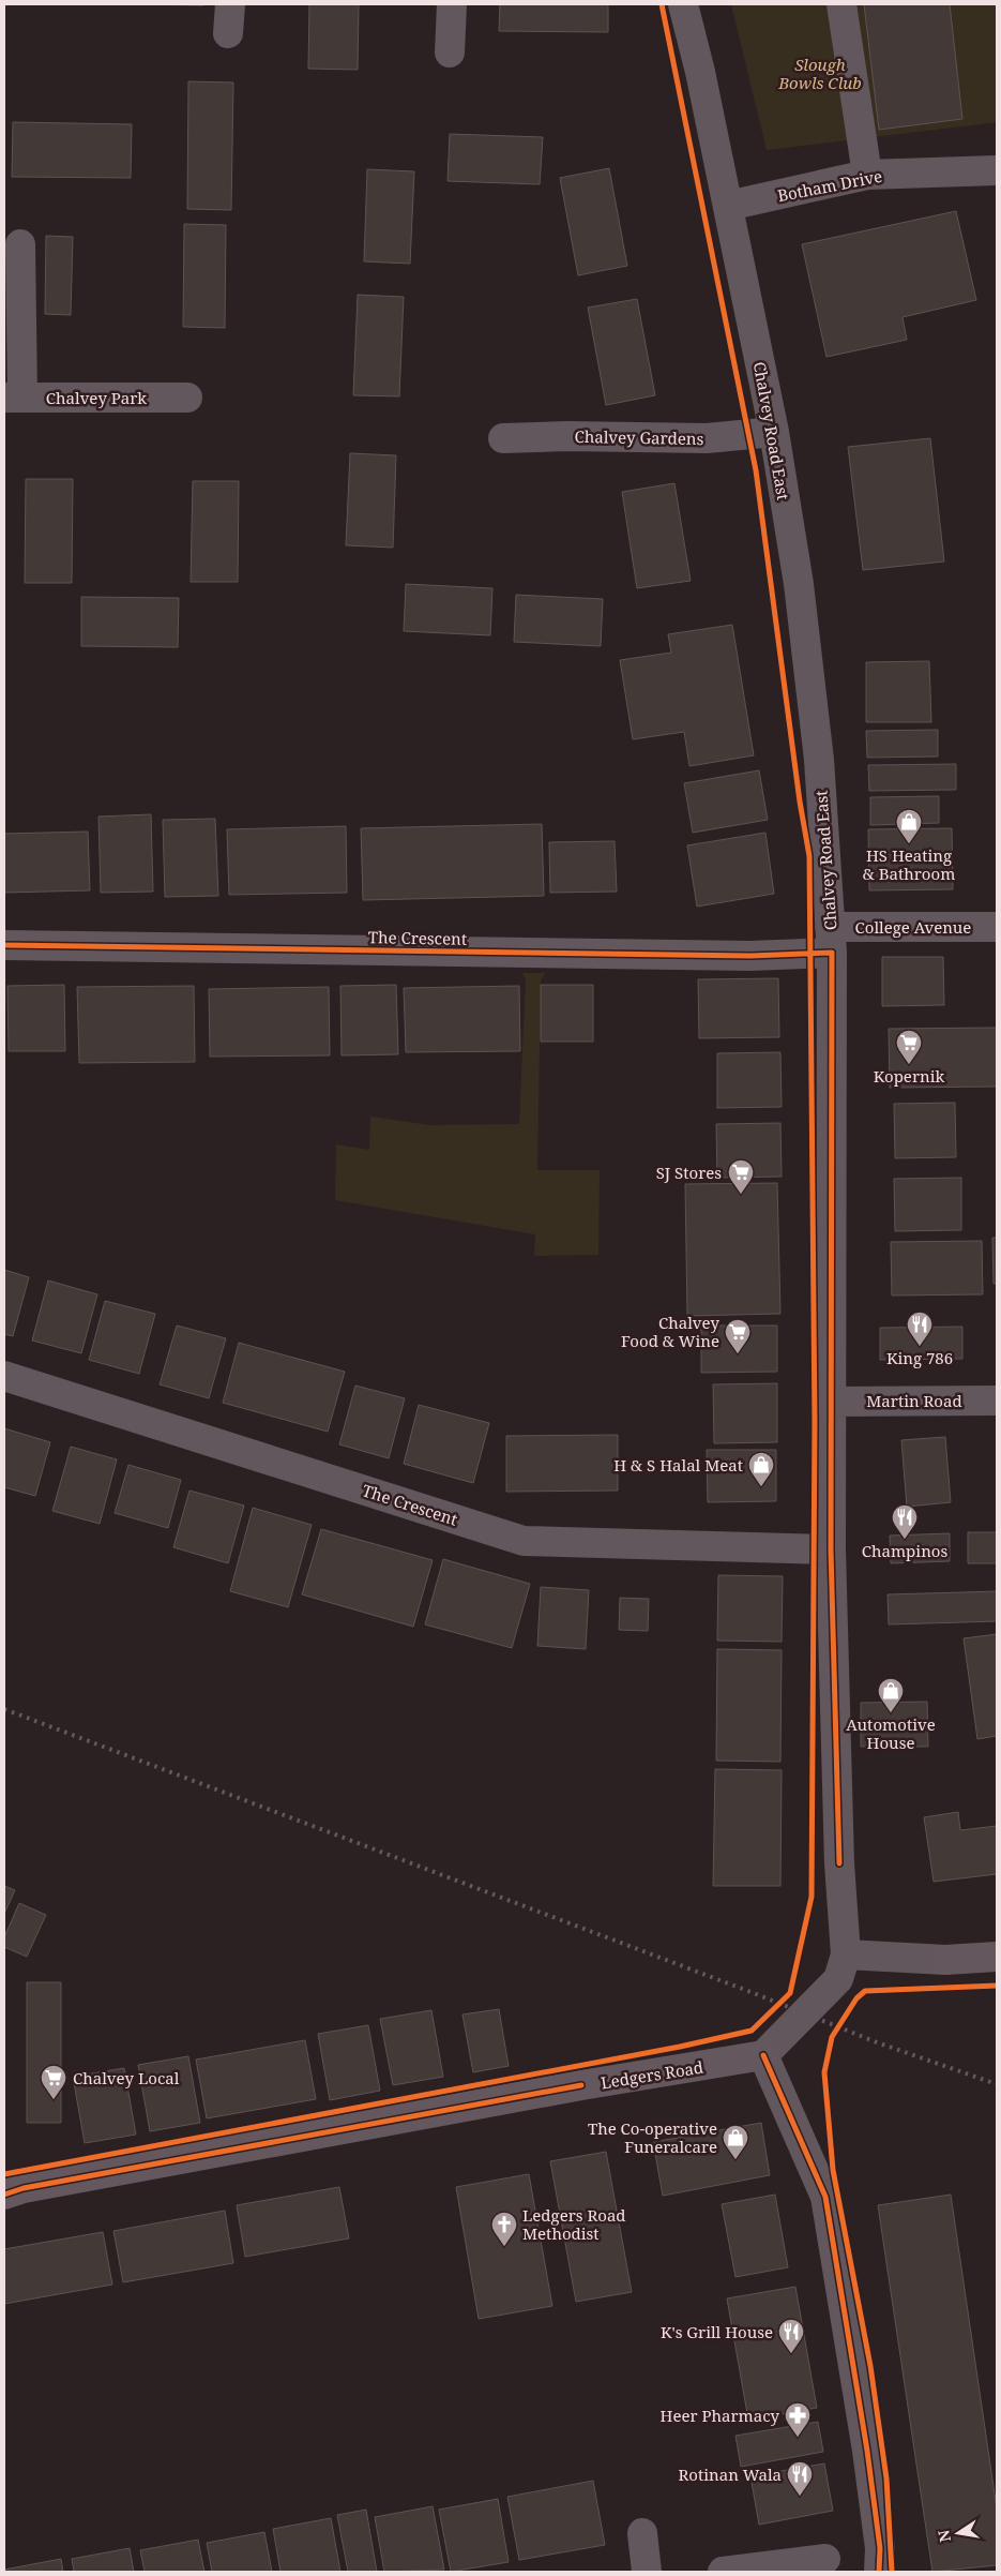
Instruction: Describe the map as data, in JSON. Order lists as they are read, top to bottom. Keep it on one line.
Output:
{"streets":{"main road":["Ledgers Road"],"street":["Botham Drive","Chalvey Park","Chalvey Road East","Chalvey Gardens","College Avenue","The Crescent","Martin Road"]},"crossings":[["Botham Drive","Chalvey Road East"],["Chalvey Road East","Chalvey Gardens"],["Chalvey Road East","College Avenue"],["Chalvey Road East","The Crescent"],["Chalvey Road East","Martin Road"],["College Avenue","The Crescent"]],"parks":["Slough Bowls Club"],"places":{"shop":["HS Heating & Bathroom","H & S Halal Meat","Automotive House","The Co-operative Funeralcare"],"supermarket":["Kopernik","SJ Stores","Chalvey Food & Wine","Chalvey Local"],"restaurant":["King 786","Champinos","K's Grill House","Rotinan Wala"],"church":["Ledgers Road Methodist"],"pharmacy":["Heer Pharmacy"]},"north":"left"}
